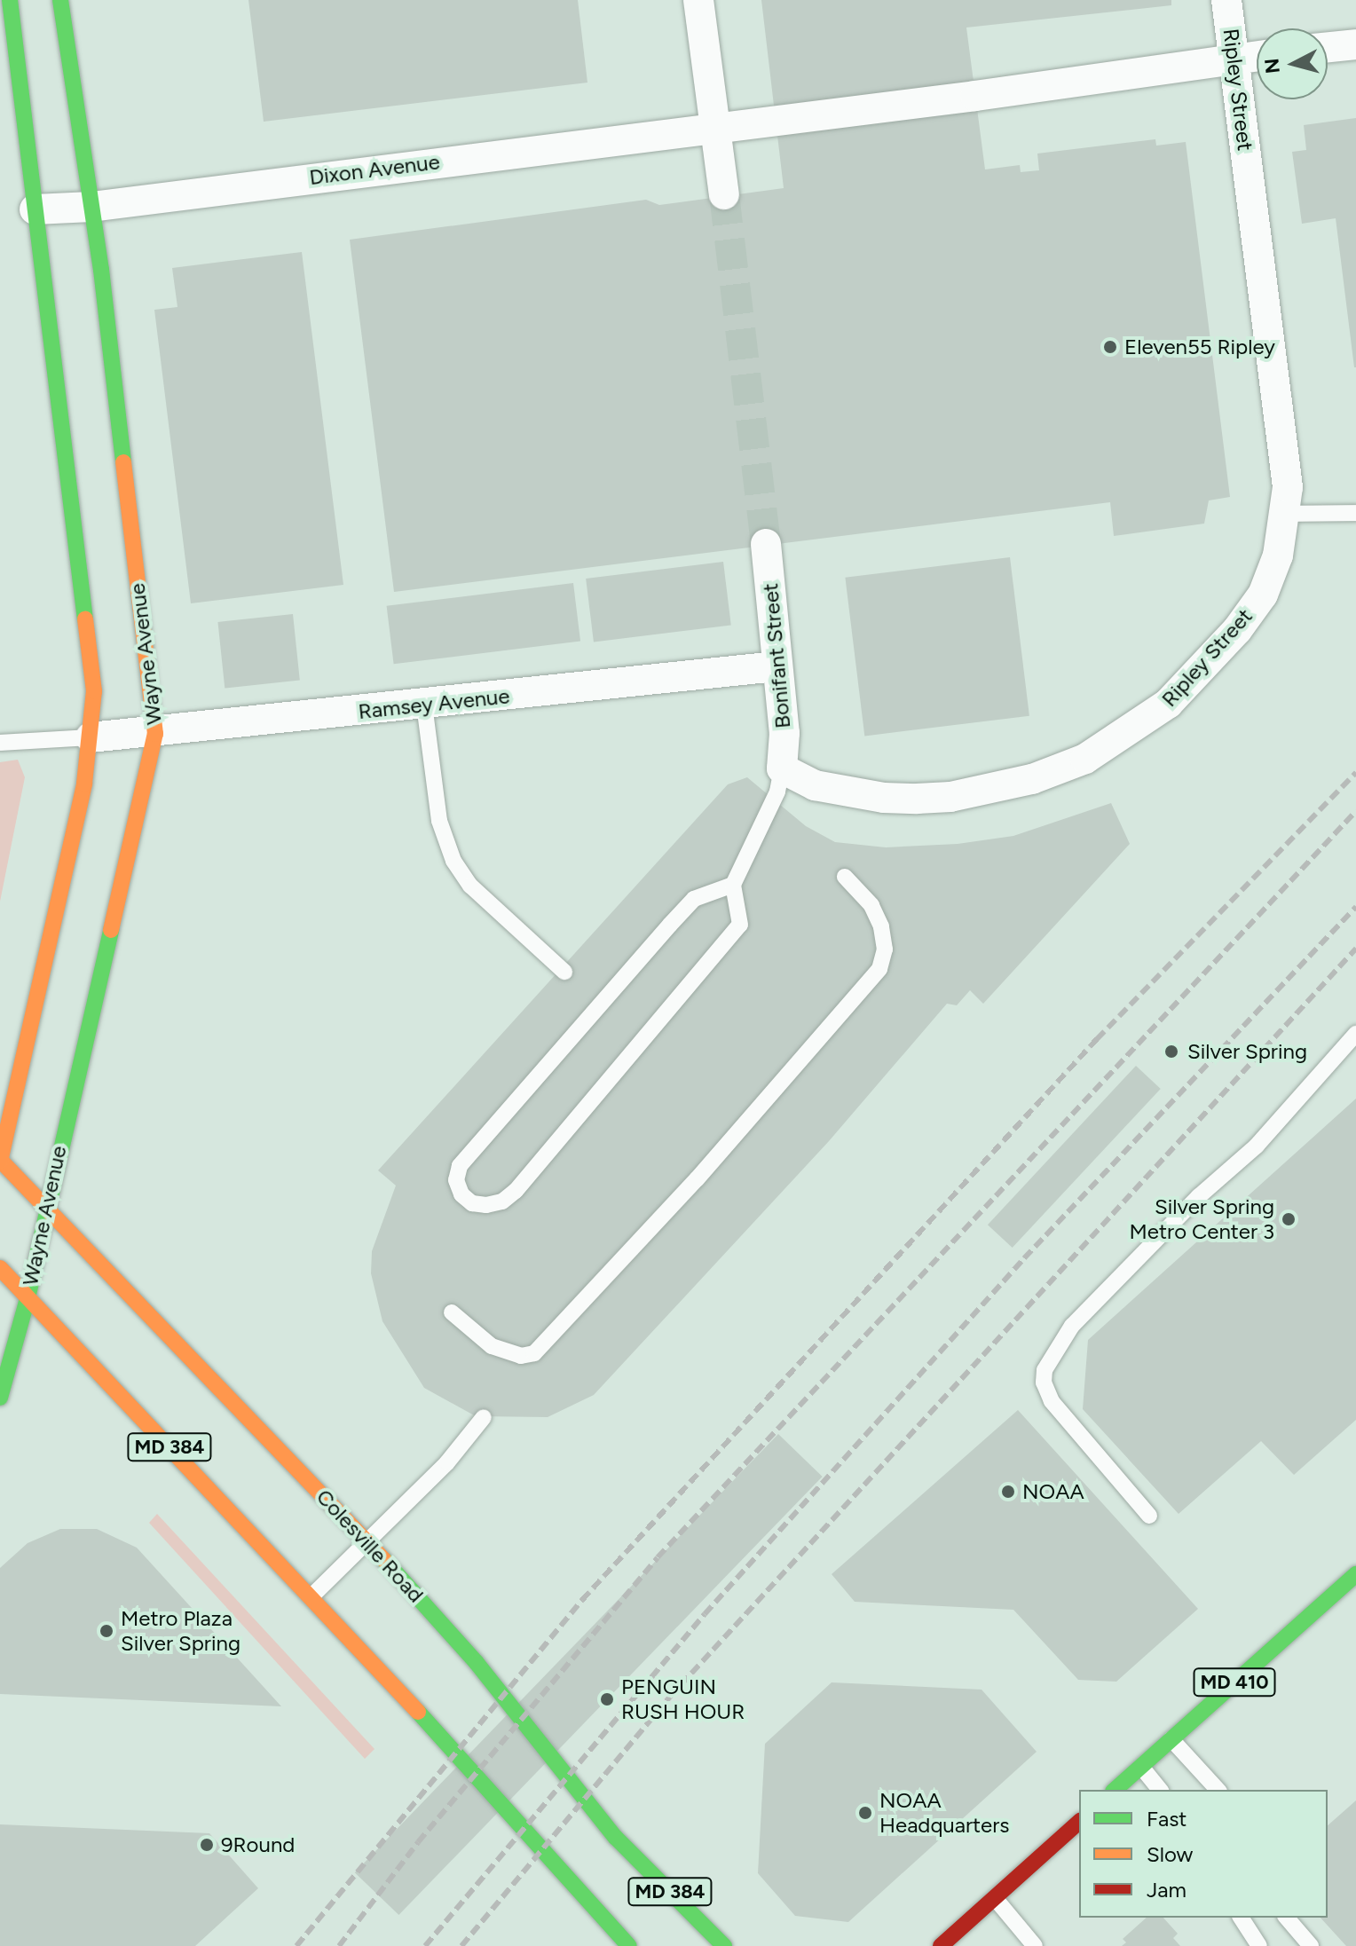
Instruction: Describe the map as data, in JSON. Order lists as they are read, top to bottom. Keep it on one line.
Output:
{"streets":{"street":["Ripley Street","Dixon Avenue","Wayne Avenue","Bonifant Street","Ramsey Avenue","MD 384","Colesville Road","MD 410"]},"crossings":[["Ripley Street","Dixon Avenue"],["Ripley Street","Bonifant Street"],["Dixon Avenue","Wayne Avenue"],["Wayne Avenue","Ramsey Avenue"],["Wayne Avenue","MD 384"],["Wayne Avenue","Colesville Road"],["Bonifant Street","Ramsey Avenue"]],"places":["Eleven55 Ripley","Silver Spring","Silver Spring Metro Center 3","NOAA","Metro Plaza Silver Spring","PENGUIN RUSH HOUR","NOAA Headquarters","9Round"],"legend":["Fast","Slow","Jam"],"north":"left"}
